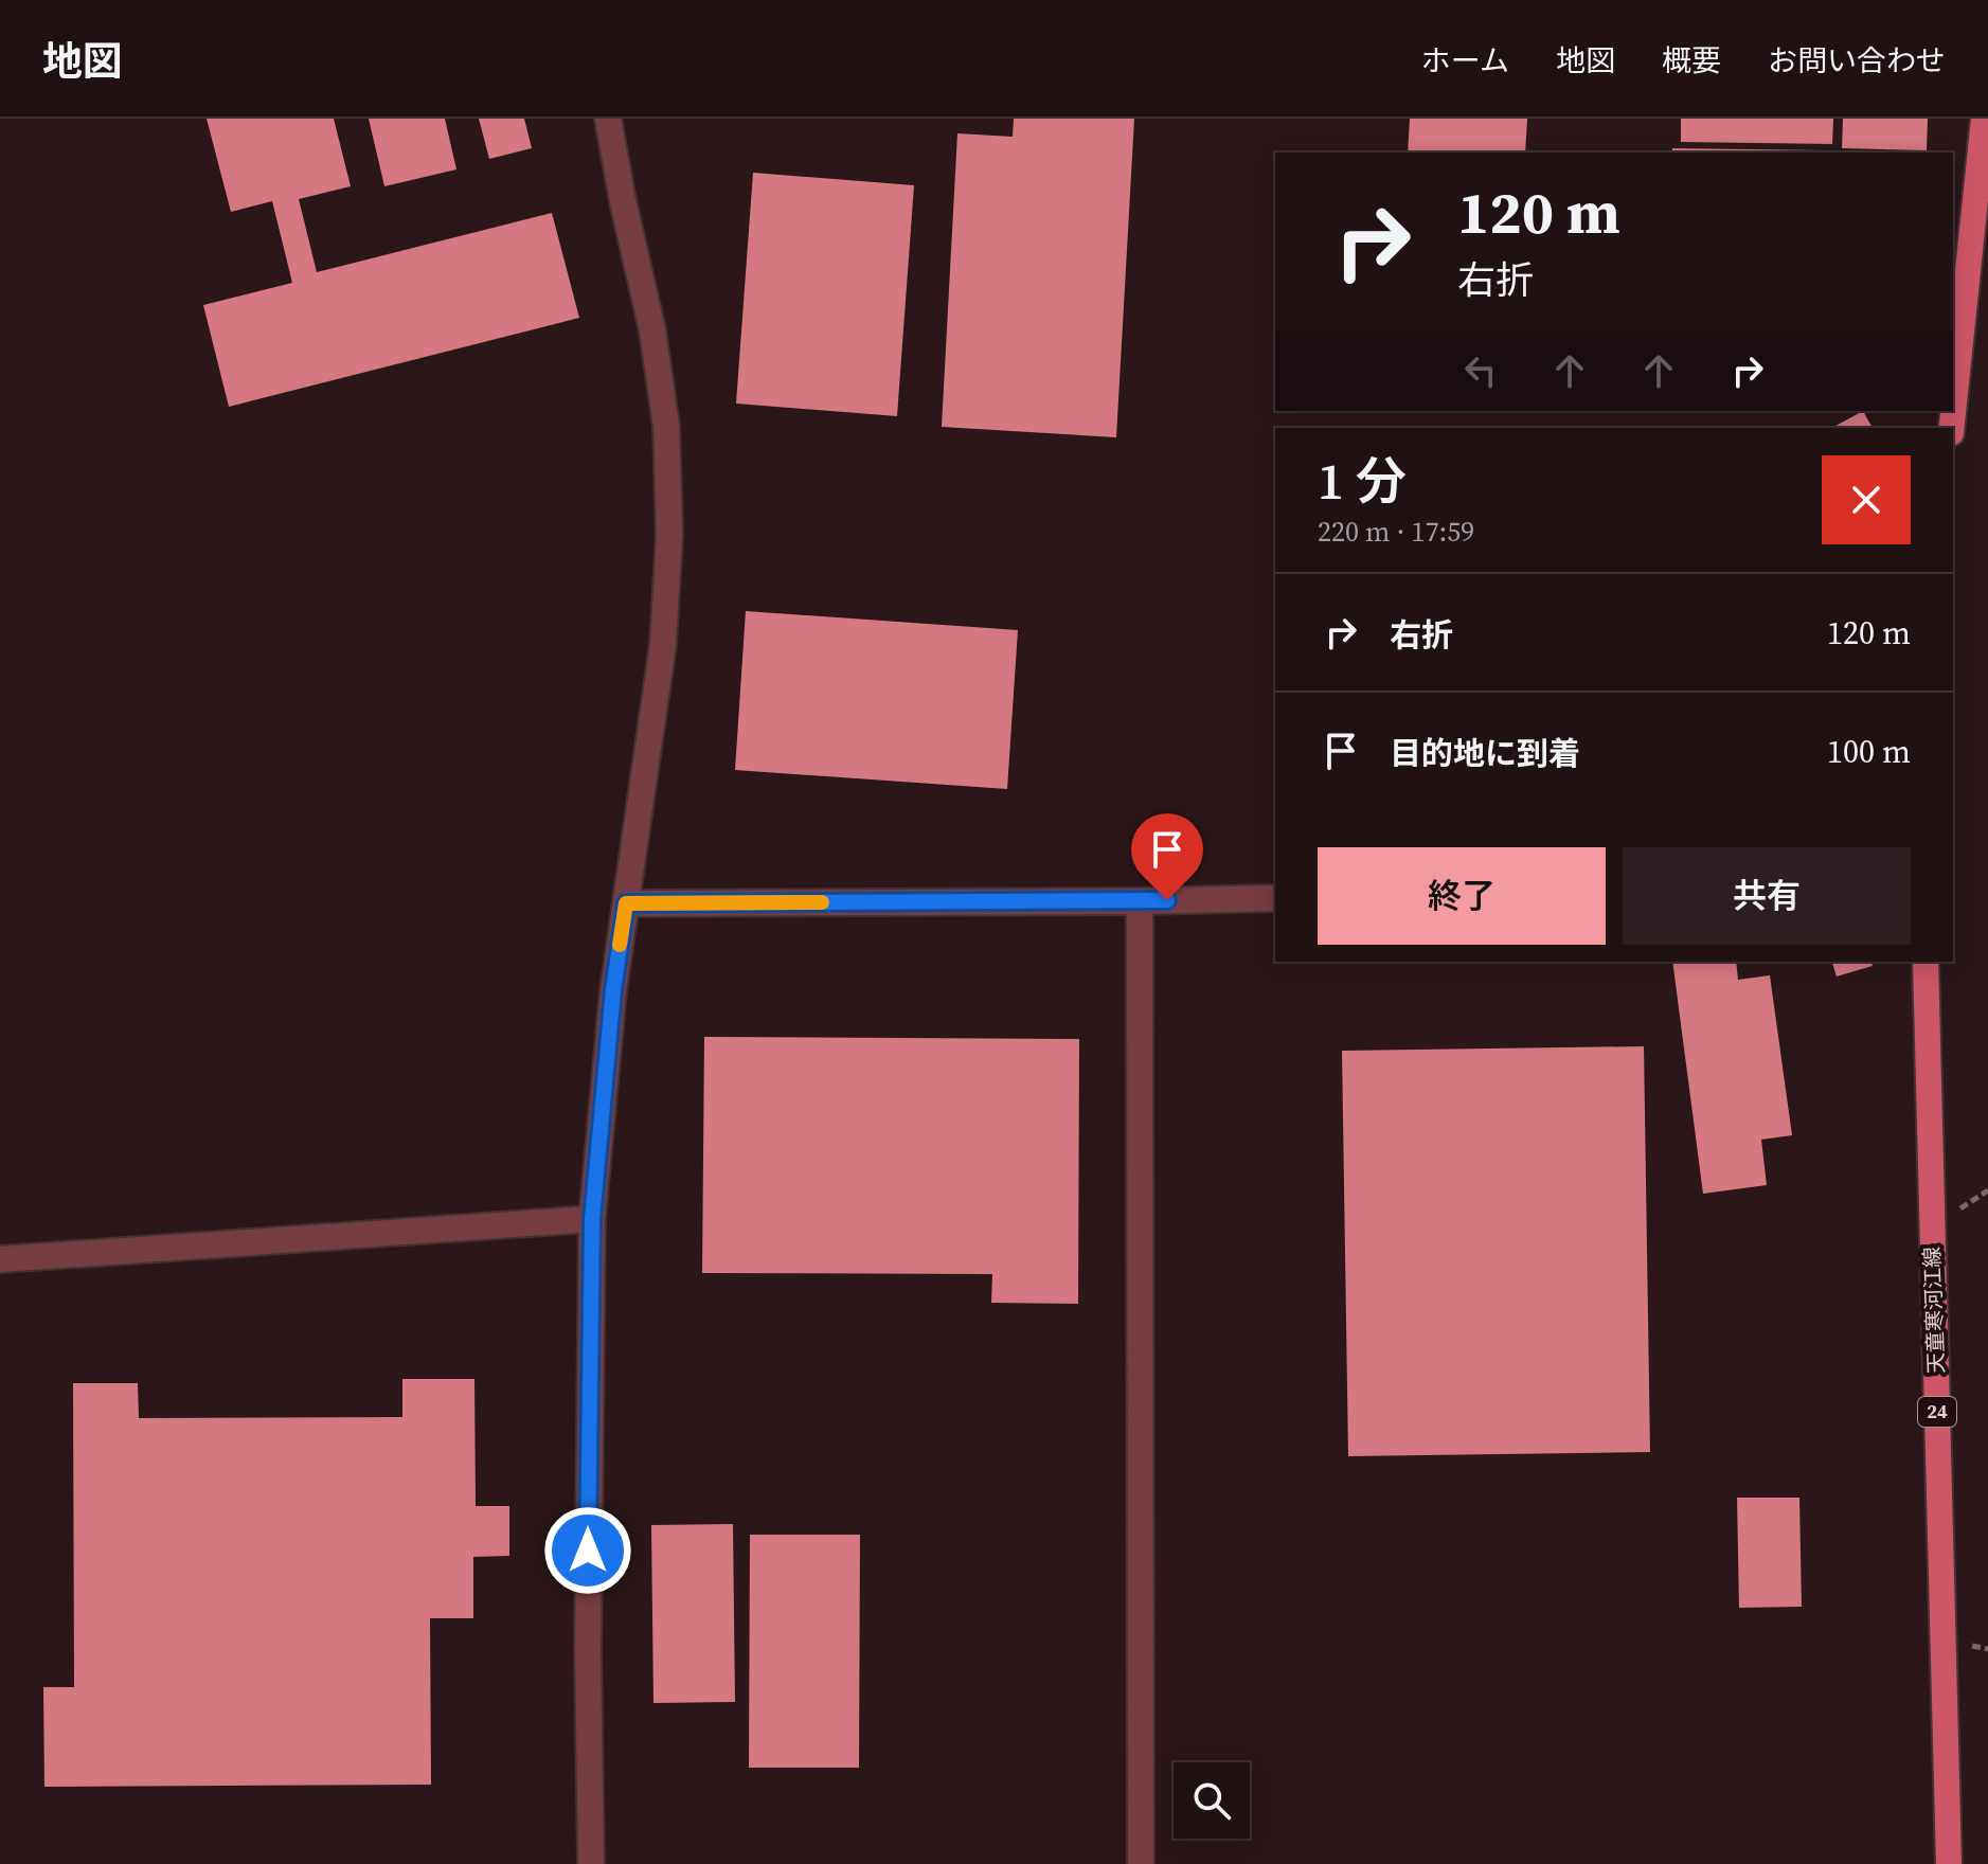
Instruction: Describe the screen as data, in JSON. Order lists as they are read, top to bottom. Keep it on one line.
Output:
{"streets":{"main road":["天童寒河江線","24"]},"page":{"header":"地図","nav":["ホーム","地図","概要","お問い合わせ"],"turn":["120 m","右折"],"heading":["1 分","220 m · 17:59"],"list":[{"name":"右折","value":"120 m"},{"name":"目的地に到着","value":"100 m"}],"buttons":["終了","共有"]}}
